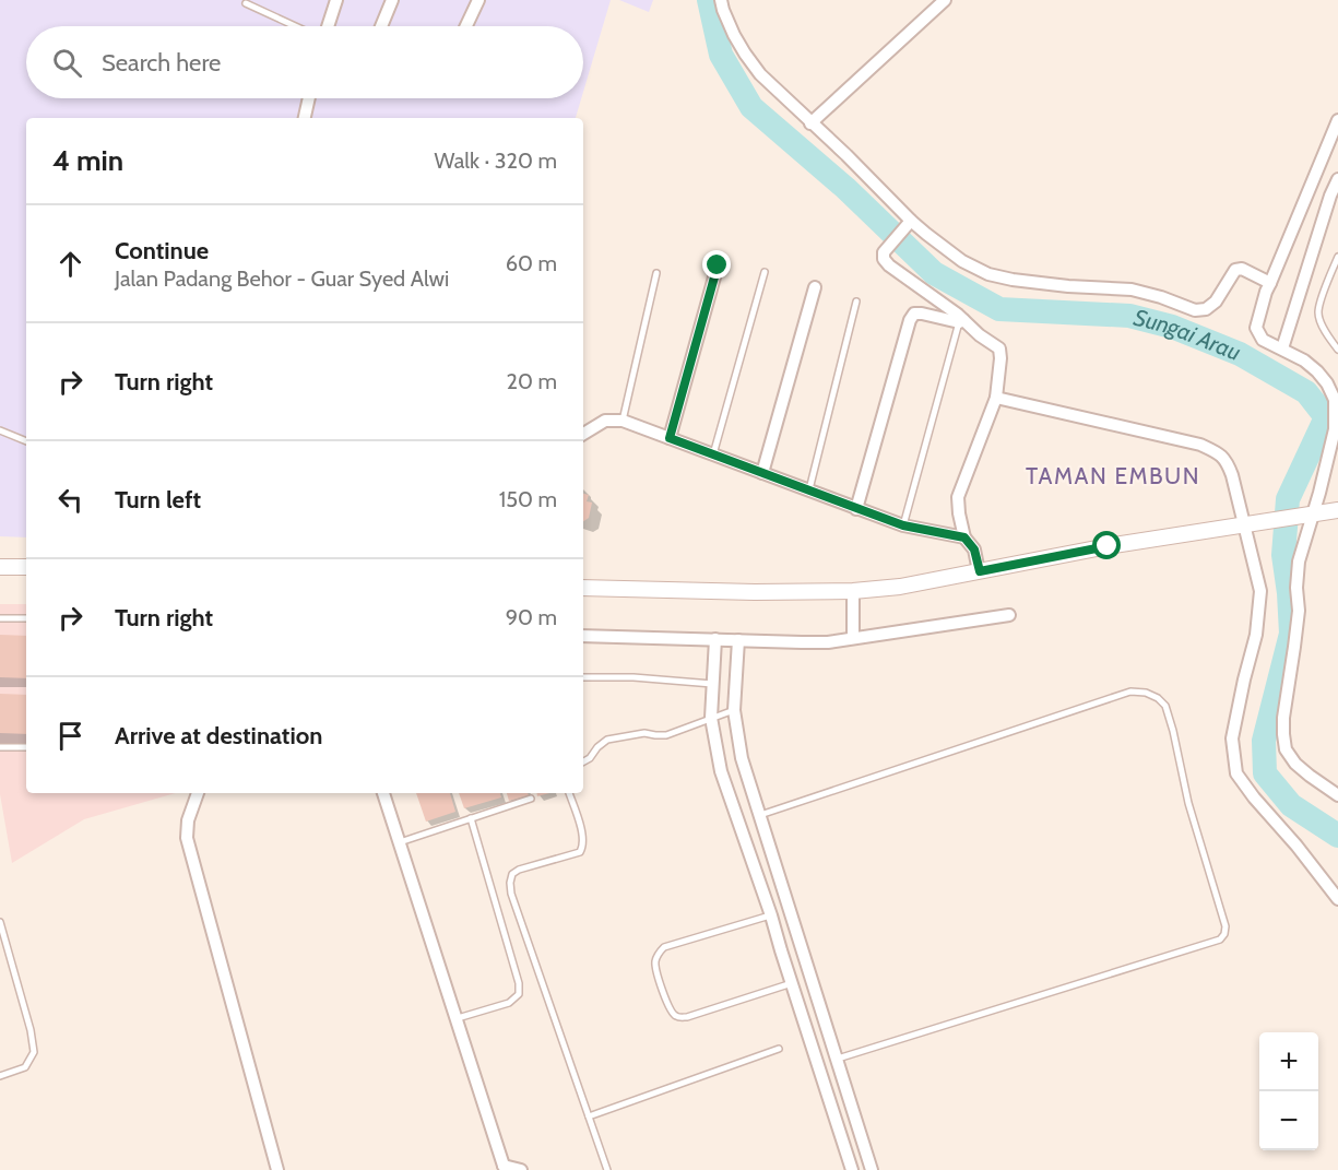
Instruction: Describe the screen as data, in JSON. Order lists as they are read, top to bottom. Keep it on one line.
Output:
{"districts":["TAMAN EMBUN"],"water":["Sungai Arau"],"page":{"search":"Search here","heading":["4 min","Walk · 320 m"],"list":[["Continue","Jalan Padang Behor - Guar Syed Alwi","60 m"],["Turn right","20 m"],["Turn left","150 m"],["Turn right","90 m"],"Arrive at destination"],"map_buttons":["+","−"]}}
